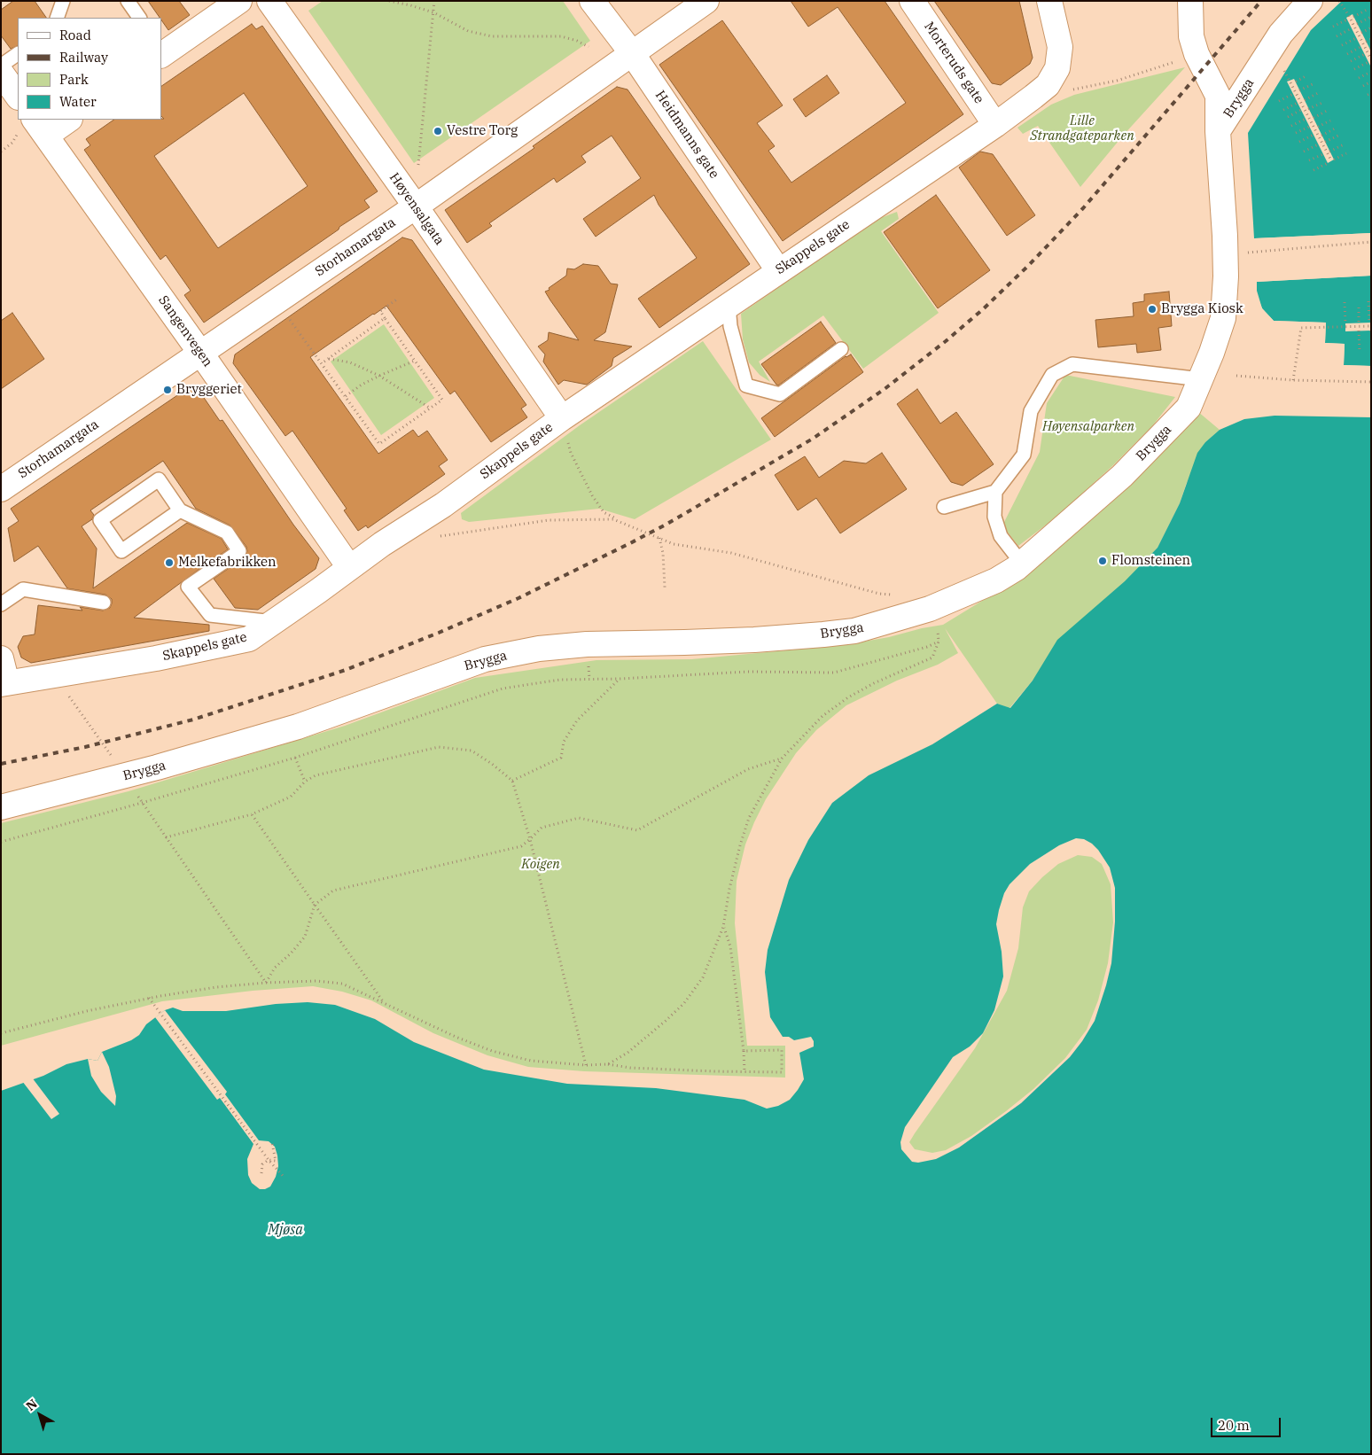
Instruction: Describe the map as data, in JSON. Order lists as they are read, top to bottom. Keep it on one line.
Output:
{"streets":{"street":["Morteruds gate","Brygga","Heidmanns gate","Høyensalgata","Storhamargata","Skappels gate","Sangenvegen"]},"crossings":[["Morteruds gate","Skappels gate"],["Heidmanns gate","Storhamargata"],["Heidmanns gate","Skappels gate"],["Høyensalgata","Storhamargata"],["Høyensalgata","Skappels gate"],["Storhamargata","Sangenvegen"],["Skappels gate","Sangenvegen"]],"water":["Mjøsa"],"parks":["Lille Strandgateparken","Høyensalparken","Koigen"],"places":["Vestre Torg","Brygga Kiosk","Bryggeriet","Flomsteinen","Melkefabrikken"],"legend":["Road","Railway","Park","Water"],"scale_bar":"20 m","north":"top left"}
